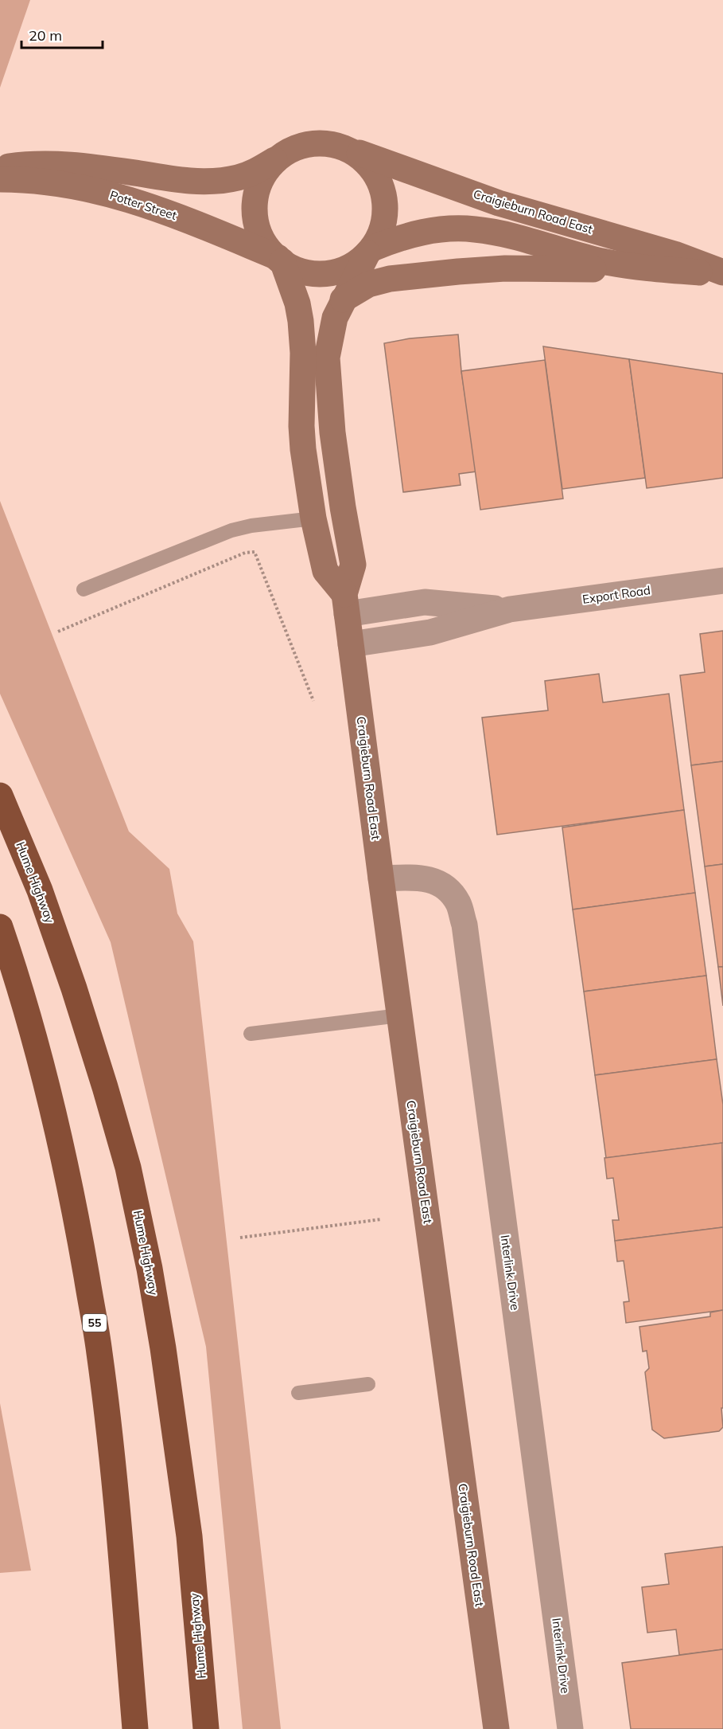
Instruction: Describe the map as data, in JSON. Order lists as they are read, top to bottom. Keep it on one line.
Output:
{"streets":{"highway":["Hume Highway","55"],"main road":["Potter Street","Craigieburn Road East"],"street":["Export Road","Interlink Drive"]},"crossings":[["Potter Street","Craigieburn Road East"],["Craigieburn Road East","Export Road"],["Craigieburn Road East","Interlink Drive"]],"scale_bar":"20 m"}
